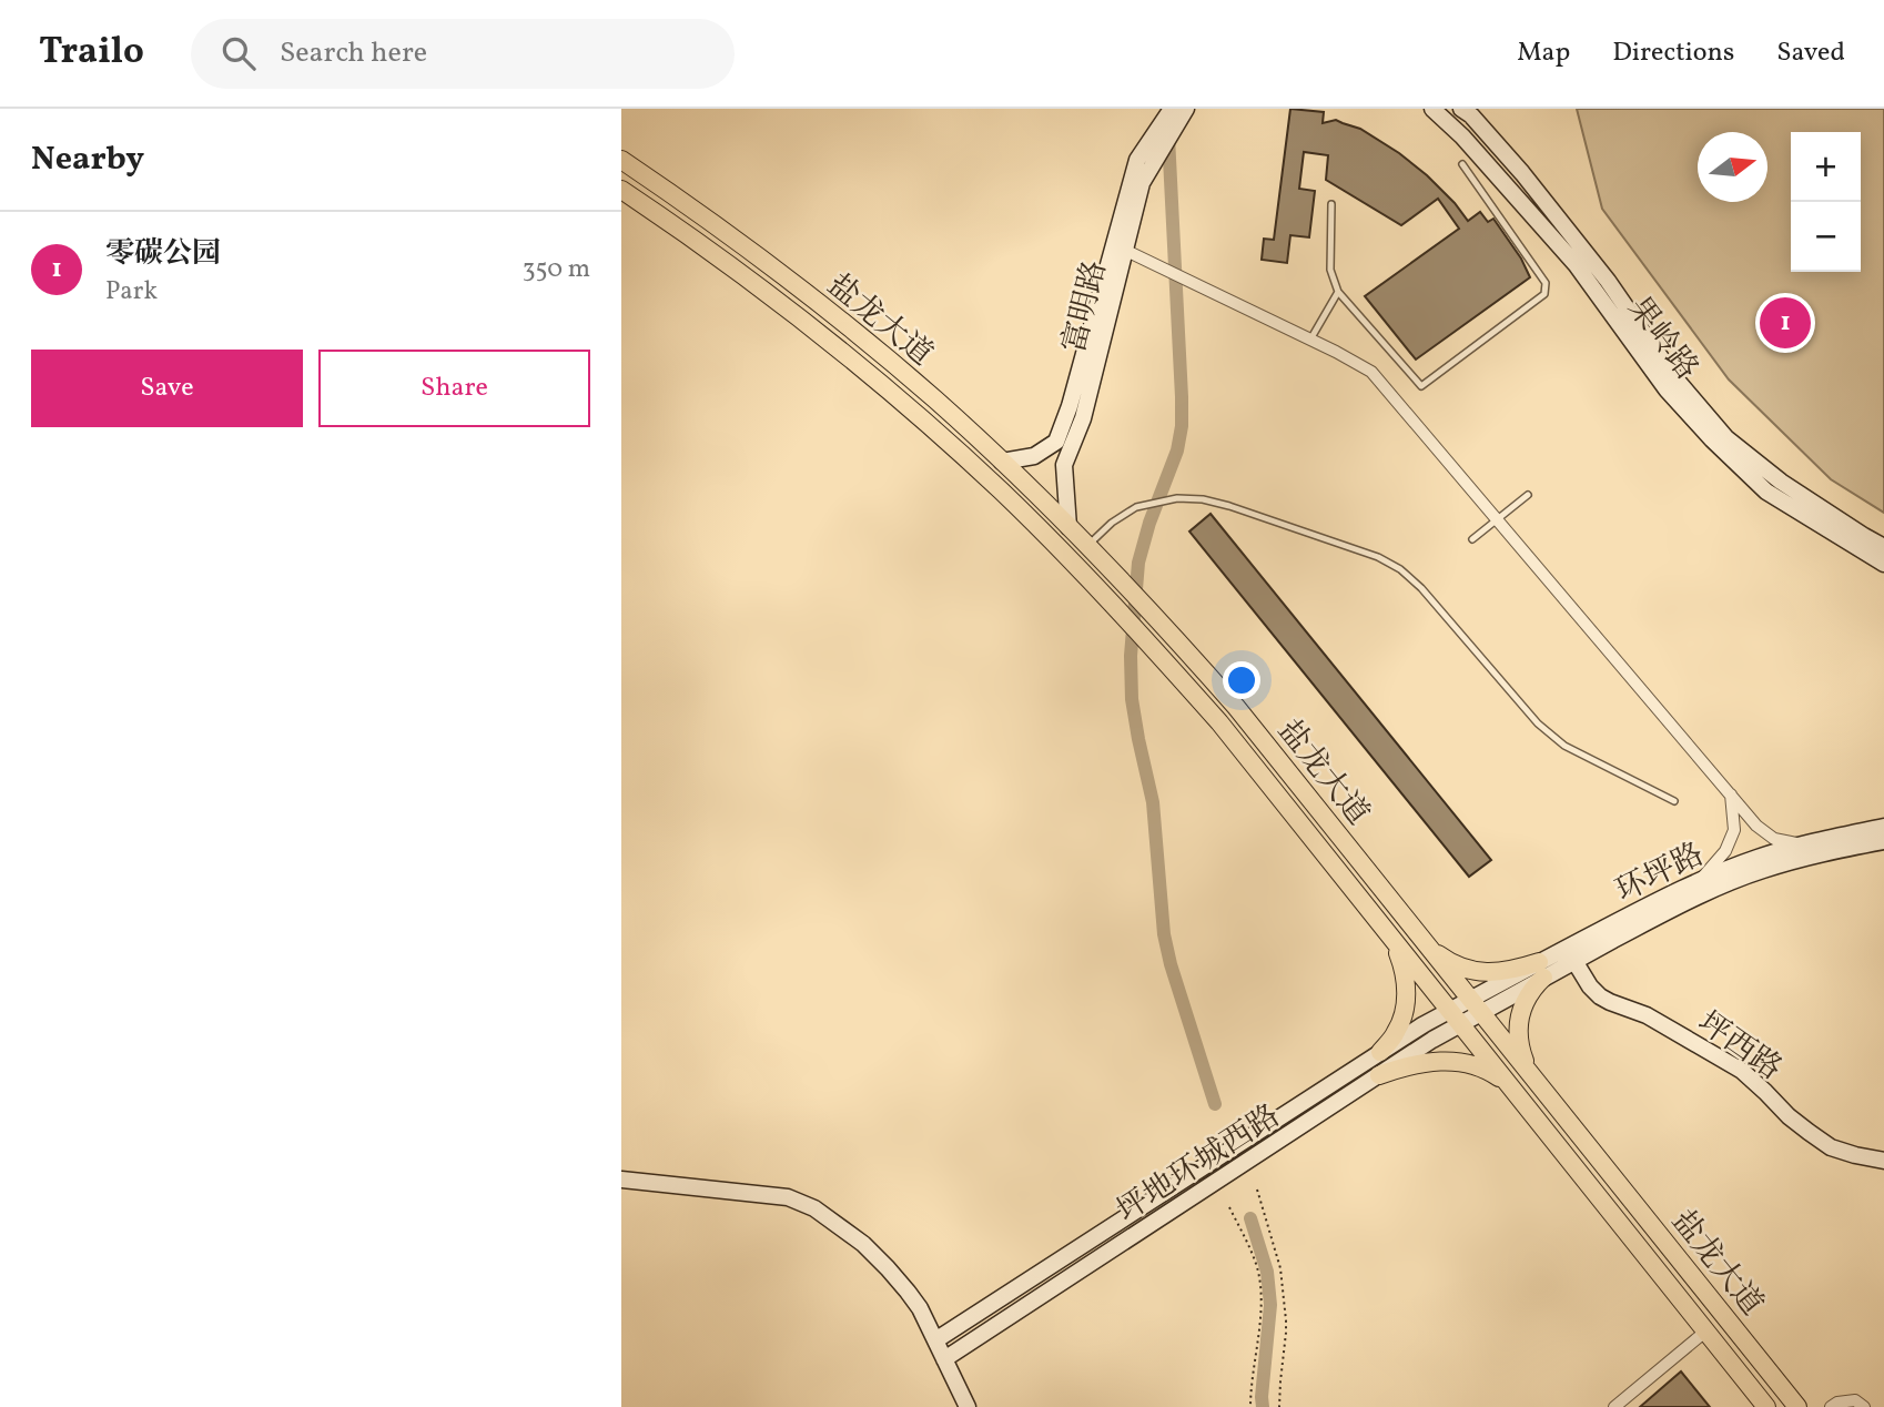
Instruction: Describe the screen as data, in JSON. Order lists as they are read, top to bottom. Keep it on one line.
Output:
{"streets":{"main road":["富明路","盐龙大道","果岭路","环坪路","坪西路","坪地环城西路"]},"crossings":[["富明路","盐龙大道"],["盐龙大道","环坪路"],["盐龙大道","坪地环城西路"],["环坪路","坪西路"],["环坪路","坪地环城西路"]],"north":"right","page":{"header":"Trailo","search":"Search here","nav":["Map","Directions","Saved"],"heading":"Nearby","map_buttons":["+","−"],"list":[{"mark":"1","name":"零碳公园","note":"Park","value":"350 m"}],"pins":"1","buttons":["Save","Share"]}}
